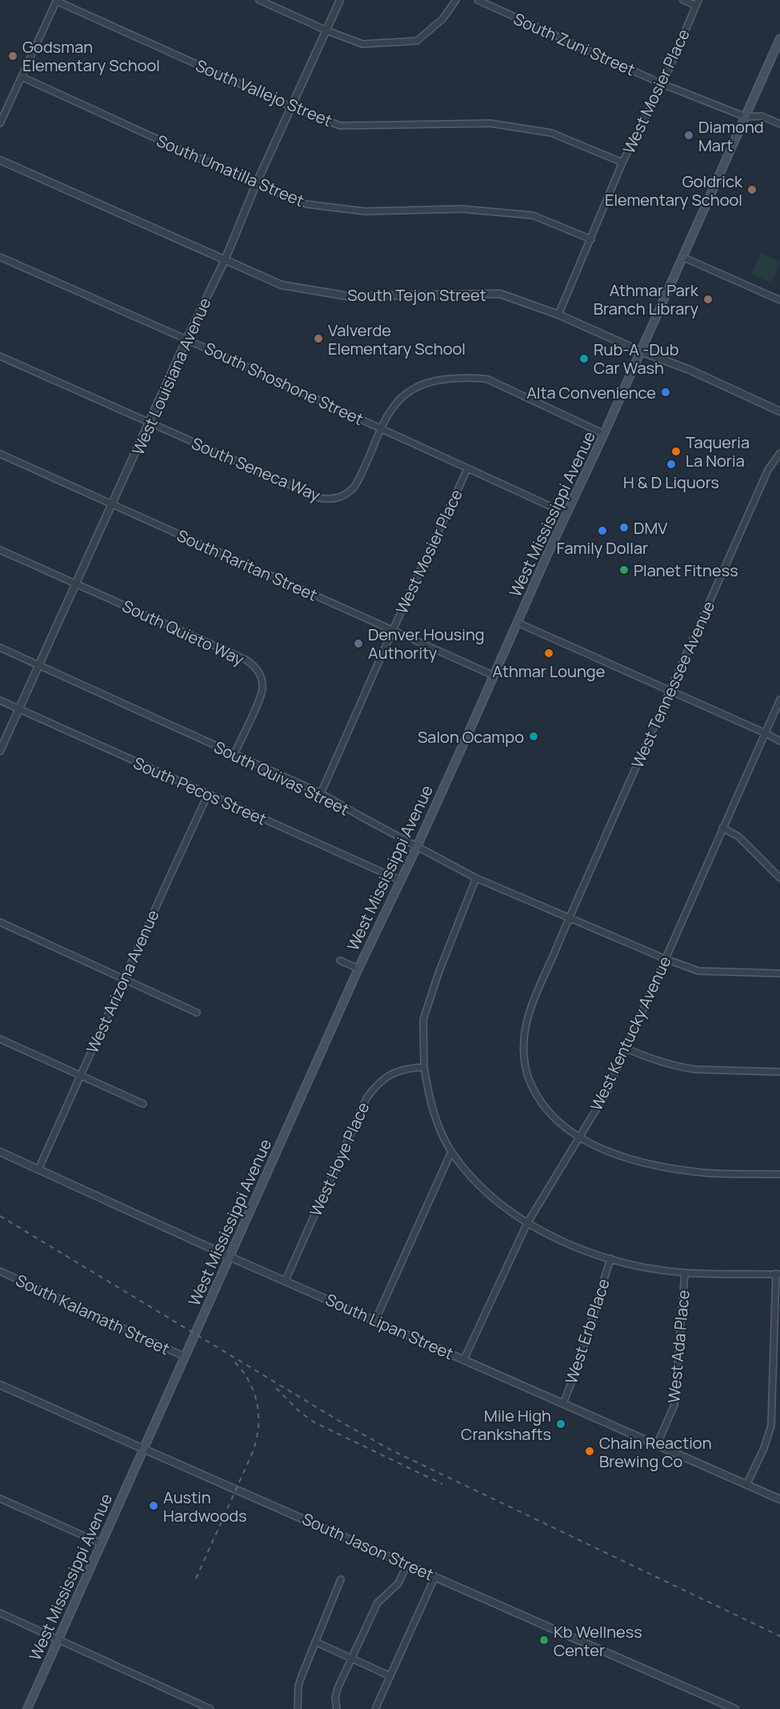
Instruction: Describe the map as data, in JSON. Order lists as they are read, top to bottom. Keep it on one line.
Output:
{"streets":{"main road":["West Mississippi Avenue"],"street":["South Zuni Street","West Mosier Place","South Vallejo Street","South Umatilla Street","South Tejon Street","West Louisiana Avenue","South Shoshone Street","South Seneca Way","South Raritan Street","South Quieto Way","West Tennessee Avenue","South Quivas Street","South Pecos Street","West Arizona Avenue","West Kentucky Avenue","West Hoye Place","South Kalamath Street","South Lipan Street","West Erb Place","West Ada Place","South Jason Street"]},"crossings":[["South Zuni Street","West Mosier Place"],["South Zuni Street","West Mississippi Avenue"],["West Mosier Place","South Vallejo Street"],["West Mosier Place","South Umatilla Street"],["West Mosier Place","South Tejon Street"],["West Mosier Place","South Shoshone Street"],["West Mosier Place","South Raritan Street"],["West Mosier Place","South Quivas Street"],["South Vallejo Street","West Louisiana Avenue"],["South Umatilla Street","West Louisiana Avenue"],["South Tejon Street","West Louisiana Avenue"],["South Tejon Street","West Mississippi Avenue"],["West Louisiana Avenue","South Shoshone Street"],["West Louisiana Avenue","South Seneca Way"],["West Louisiana Avenue","South Raritan Street"],["West Louisiana Avenue","South Quieto Way"],["West Louisiana Avenue","South Quivas Street"],["West Louisiana Avenue","South Pecos Street"],["South Shoshone Street","South Seneca Way"],["South Shoshone Street","West Mississippi Avenue"],["South Seneca Way","West Mississippi Avenue"],["West Mississippi Avenue","South Raritan Street"],["West Mississippi Avenue","South Quivas Street"],["West Mississippi Avenue","South Pecos Street"],["West Mississippi Avenue","South Kalamath Street"],["West Mississippi Avenue","South Lipan Street"],["West Mississippi Avenue","South Jason Street"],["South Quieto Way","South Quivas Street"],["West Tennessee Avenue","South Quivas Street"],["West Tennessee Avenue","West Kentucky Avenue"],["South Quivas Street","West Kentucky Avenue"],["South Pecos Street","West Arizona Avenue"],["West Arizona Avenue","South Lipan Street"],["West Kentucky Avenue","South Lipan Street"],["West Hoye Place","South Lipan Street"],["South Lipan Street","West Erb Place"],["South Lipan Street","West Ada Place"]],"places":["Godsman Elementary School","Diamond Mart","Goldrick Elementary School","Athmar Park Branch Library","Valverde Elementary School","Rub-A -Dub Car Wash","Alta Convenience","Taqueria La Noria","H & D Liquors","DMV","Family Dollar","Planet Fitness","Denver Housing Authority","Athmar Lounge","Salon Ocampo","Mile High Crankshafts","Chain Reaction Brewing Co","Austin Hardwoods","Kb Wellness Center"]}
